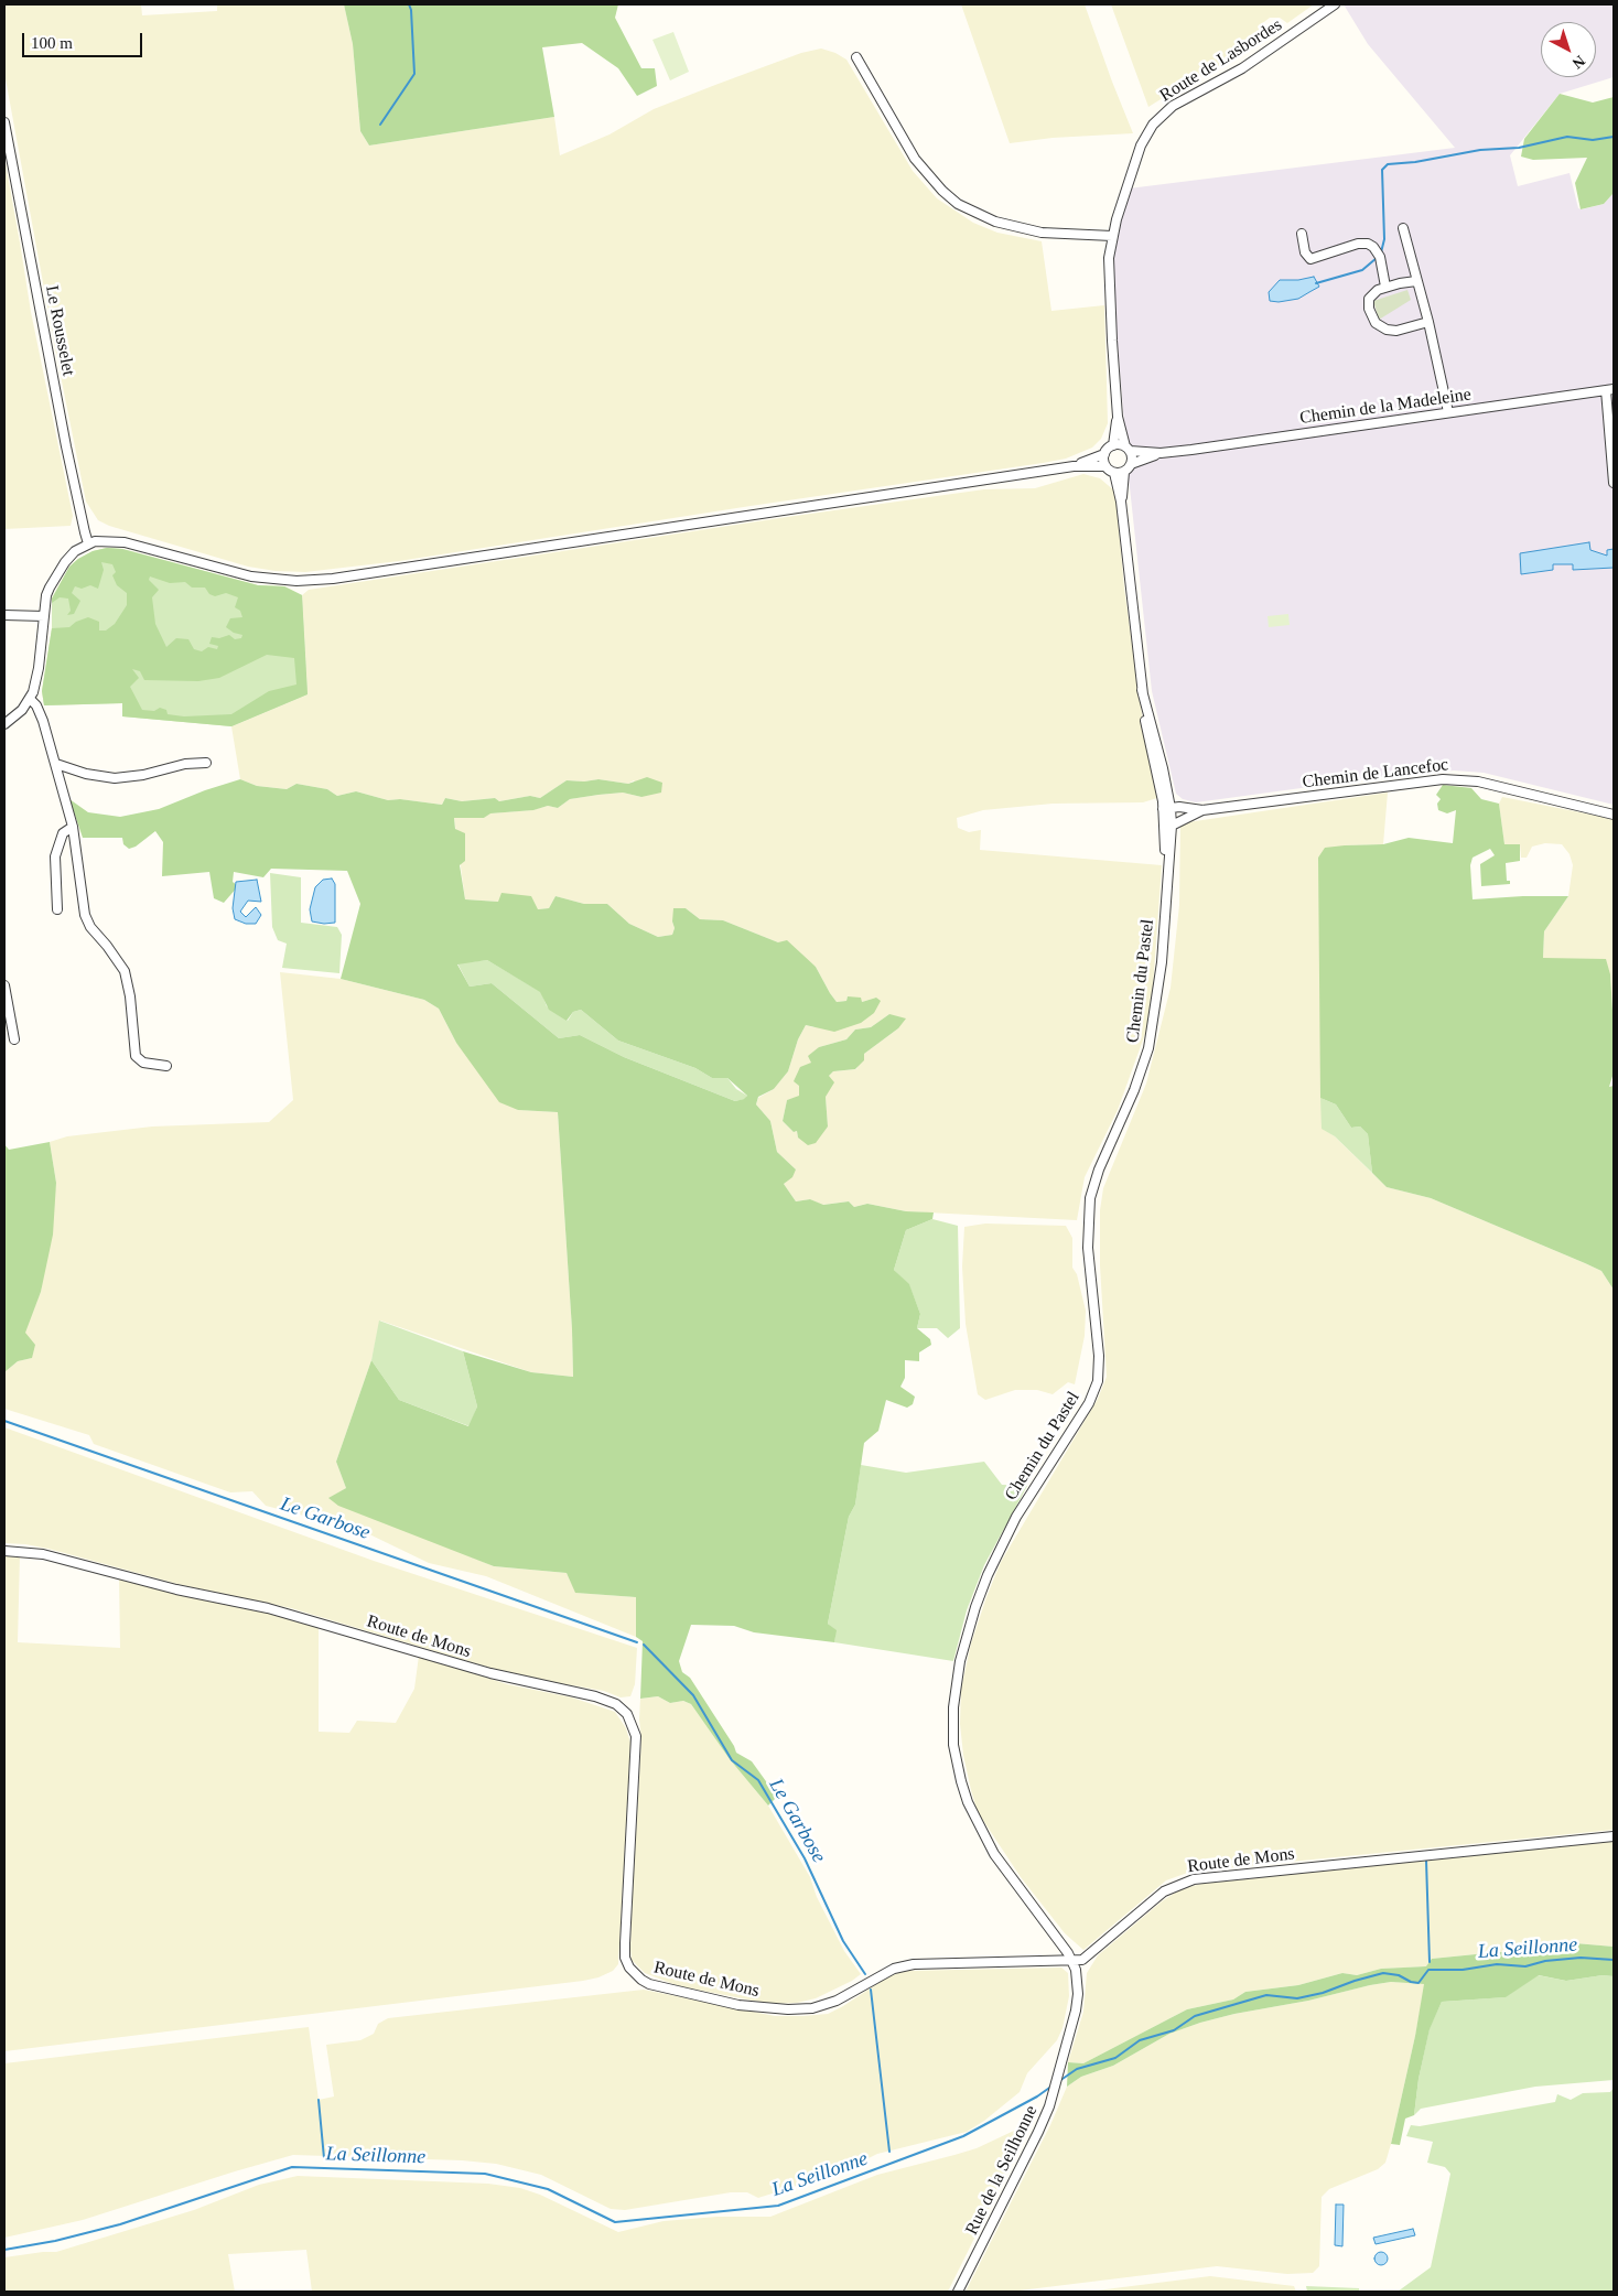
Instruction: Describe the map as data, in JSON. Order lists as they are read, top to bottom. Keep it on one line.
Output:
{"streets":{"street":["Route de Lasbordes","Le Rousselet","Chemin de la Madeleine","Chemin de Lancefoc","Chemin du Pastel","Route de Mons","Rue de la Seilhonne"]},"crossings":[["Route de Lasbordes","Chemin de la Madeleine"],["Route de Lasbordes","Chemin du Pastel"],["Chemin de la Madeleine","Chemin du Pastel"],["Chemin de Lancefoc","Chemin du Pastel"],["Chemin du Pastel","Route de Mons"],["Chemin du Pastel","Rue de la Seilhonne"],["Route de Mons","Rue de la Seilhonne"]],"water":["Le Garbose","La Seillonne"],"scale_bar":"100 m","north":"bottom right"}
